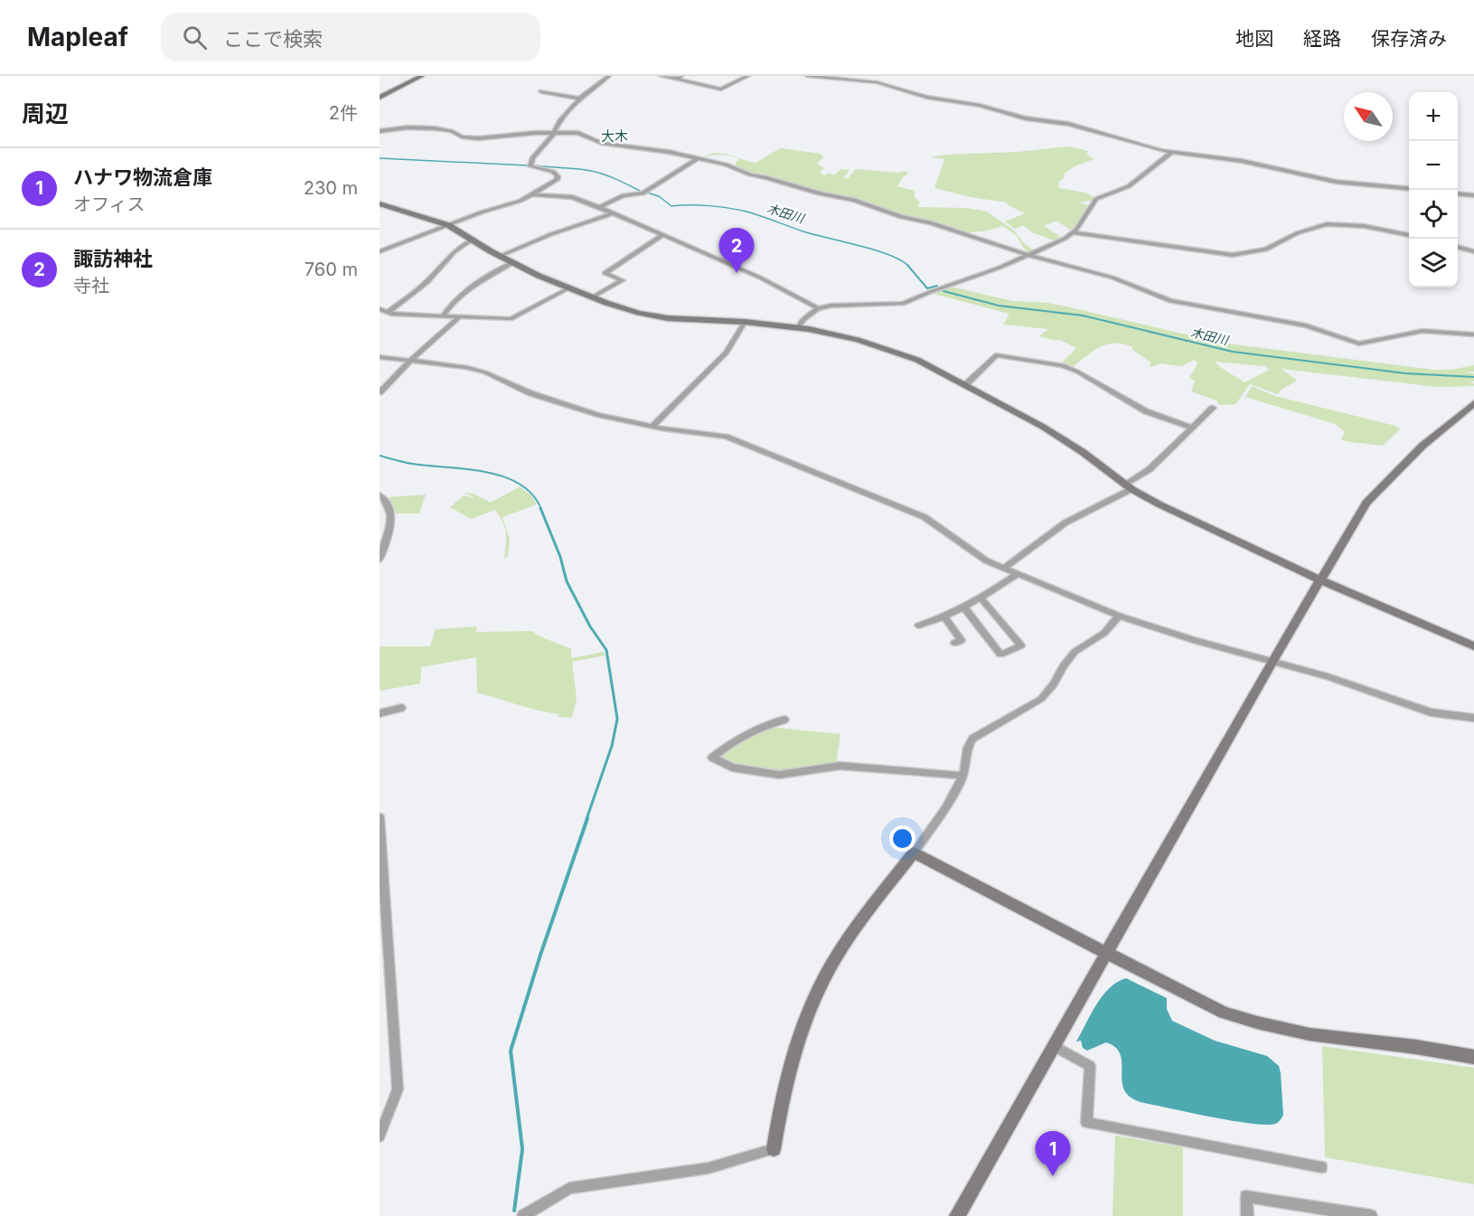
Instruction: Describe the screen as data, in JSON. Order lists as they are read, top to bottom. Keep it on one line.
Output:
{"districts":["大木"],"water":["木田川"],"north":"top left","page":{"header":"Mapleaf","search":"ここで検索","nav":["地図","経路","保存済み"],"heading":["周辺","2件"],"map_buttons":["+","−"],"list":[{"mark":"1","name":"ハナワ物流倉庫","note":"オフィス","value":"230 m"},{"mark":"2","name":"諏訪神社","note":"寺社","value":"760 m"}],"pins":["2","1"]}}
